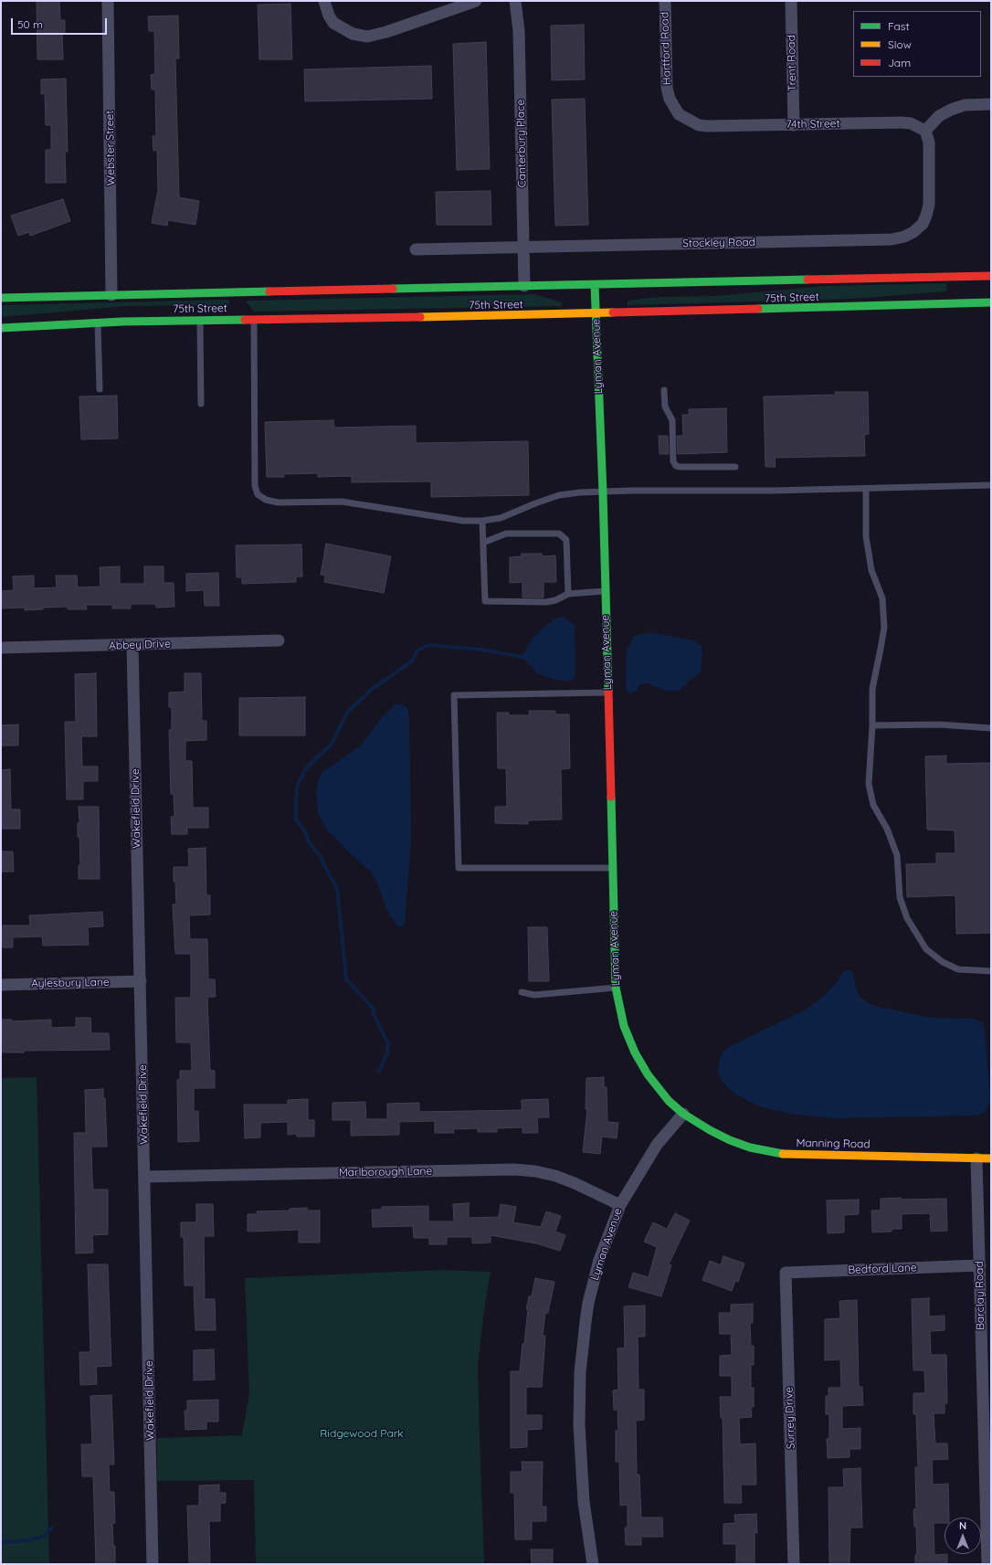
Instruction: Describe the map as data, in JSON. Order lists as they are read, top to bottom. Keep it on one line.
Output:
{"streets":{"main road":["75th Street","Lyman Avenue","Manning Road"],"street":["Hartford Road","Trent Road","74th Street","Canterbury Place","Webster Street","Stockley Road","Abbey Drive","Wakefield Drive","Aylesbury Lane","Marlborough Lane","Bedford Lane","Barclay Road","Surrey Drive"]},"crossings":[["Hartford Road","74th Street"],["Trent Road","74th Street"],["74th Street","Stockley Road"],["Canterbury Place","Stockley Road"],["Canterbury Place","75th Street"],["Webster Street","75th Street"],["75th Street","Lyman Avenue"],["Lyman Avenue","Manning Road"],["Lyman Avenue","Marlborough Lane"],["Abbey Drive","Wakefield Drive"],["Wakefield Drive","Aylesbury Lane"],["Wakefield Drive","Marlborough Lane"],["Manning Road","Barclay Road"],["Bedford Lane","Barclay Road"],["Bedford Lane","Surrey Drive"]],"parks":["Ridgewood Park"],"legend":["Fast","Slow","Jam"],"scale_bar":"50 m","north":"top"}
